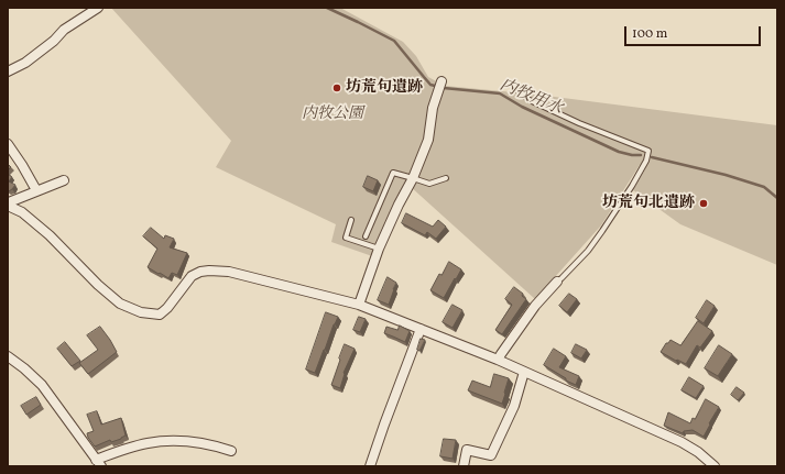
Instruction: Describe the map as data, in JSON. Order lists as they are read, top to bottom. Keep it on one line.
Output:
{"water":["内牧用水"],"parks":["内牧公園"],"places":["坊荒句遺跡","坊荒句北遺跡"],"scale_bar":"100 m"}
